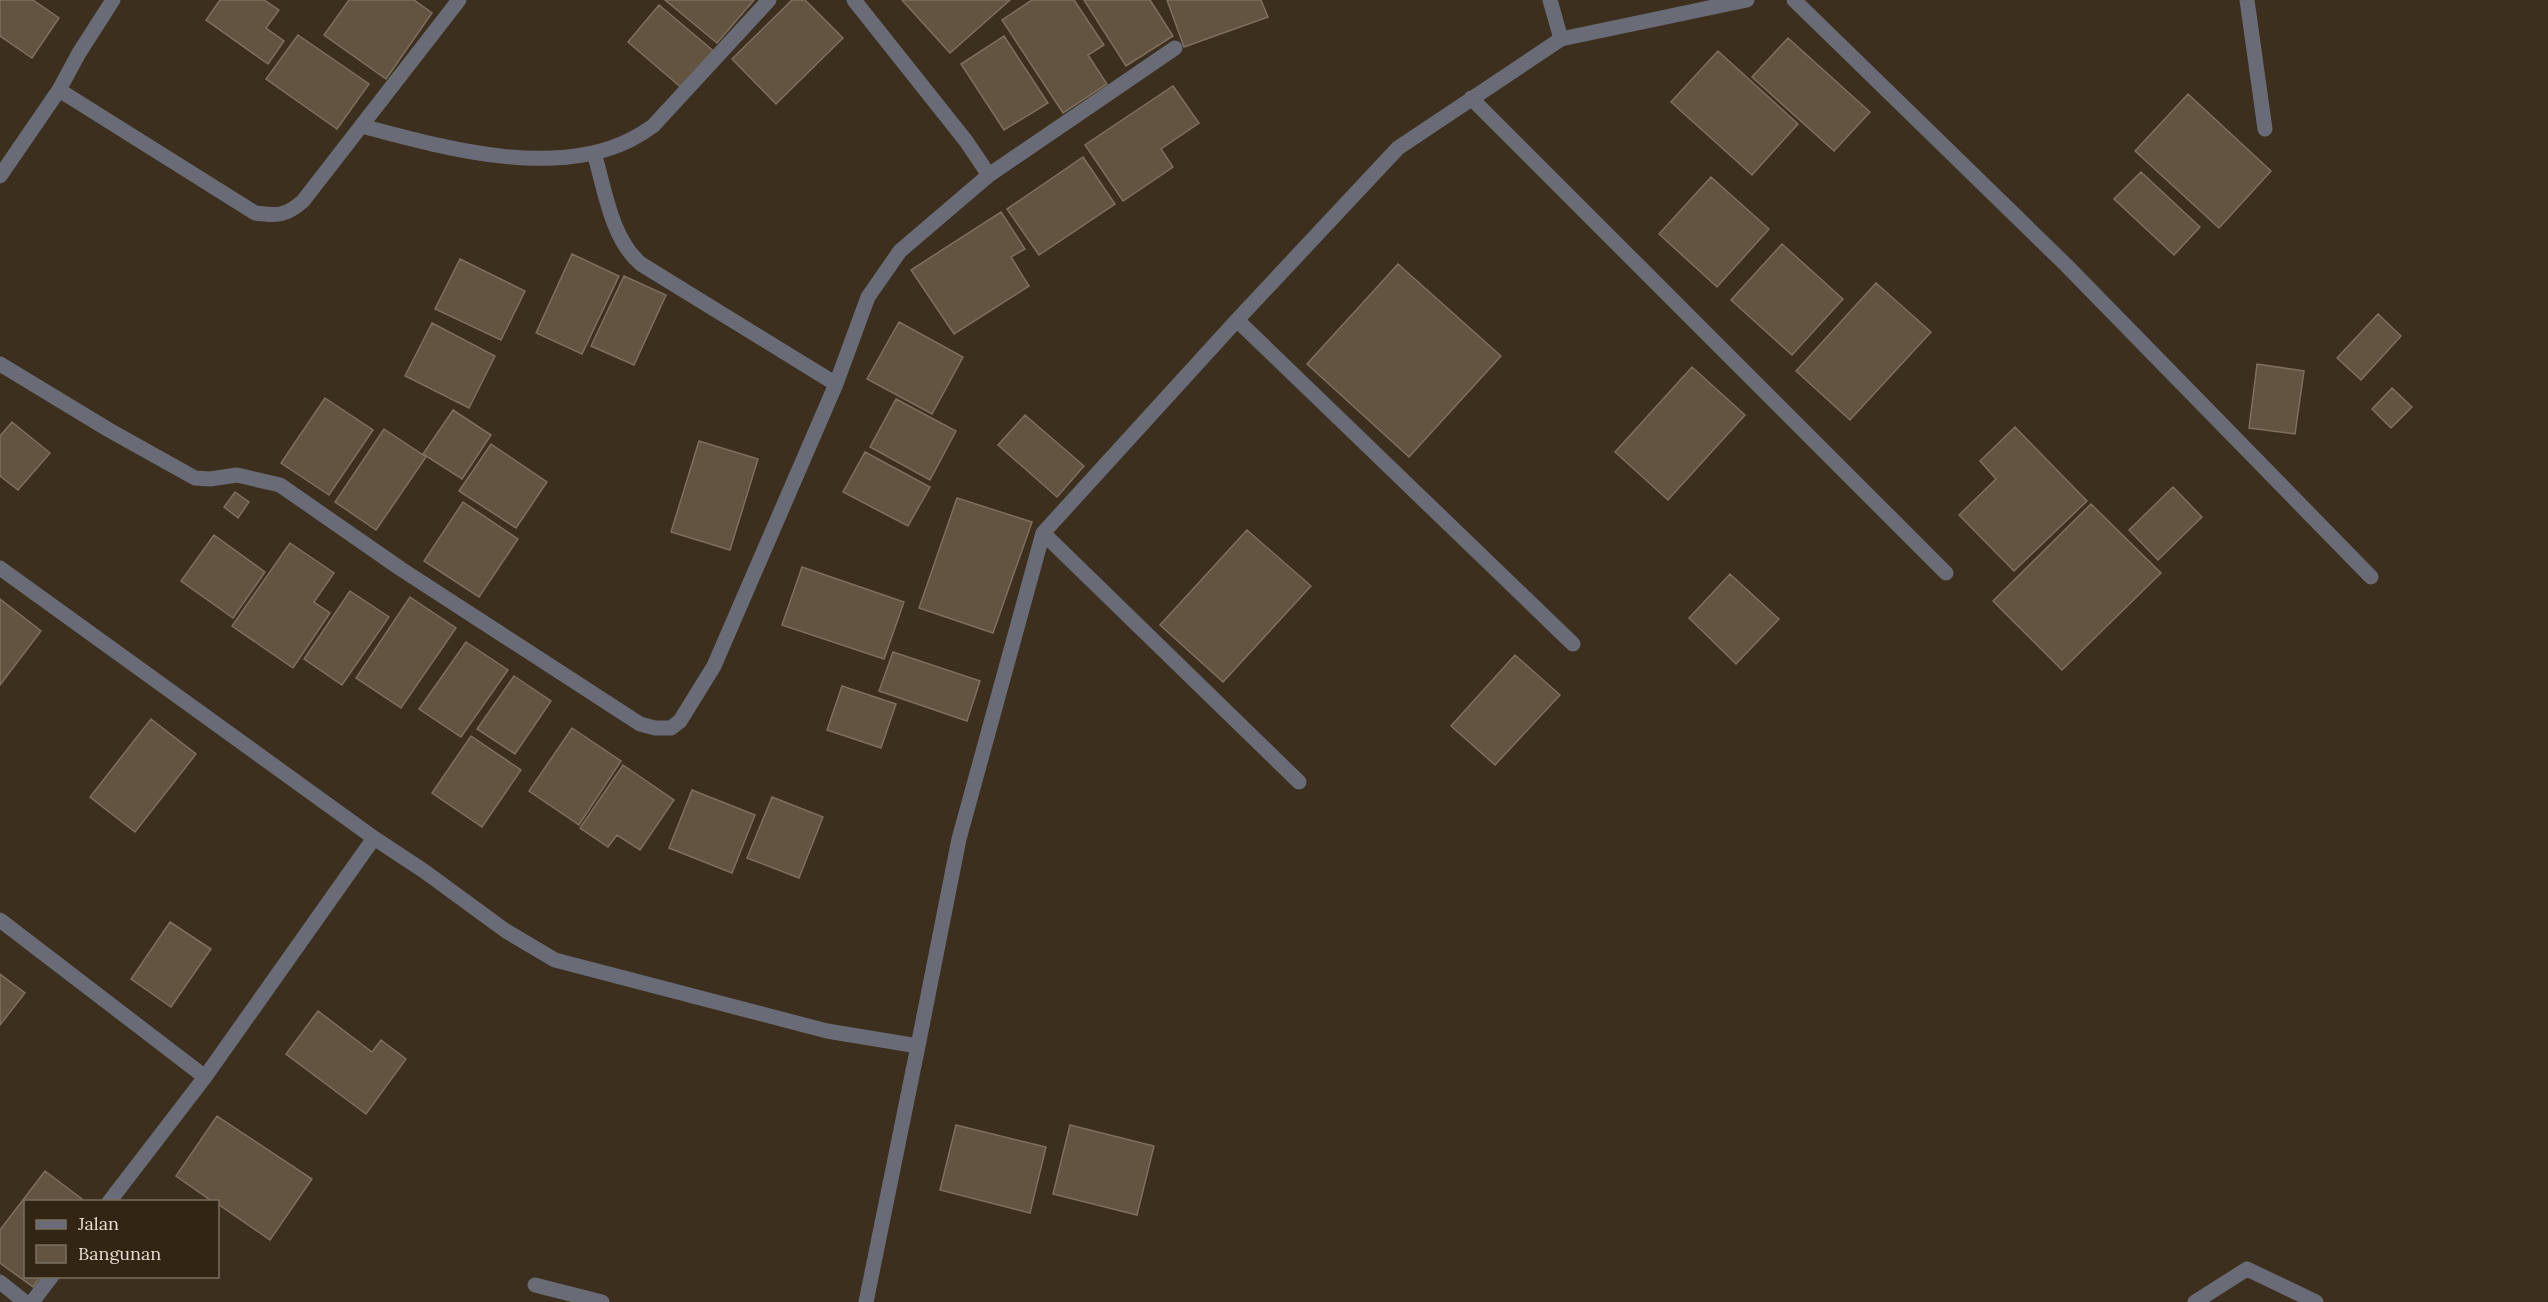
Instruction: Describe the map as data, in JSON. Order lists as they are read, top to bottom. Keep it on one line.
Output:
{"legend":["Jalan","Bangunan"]}
